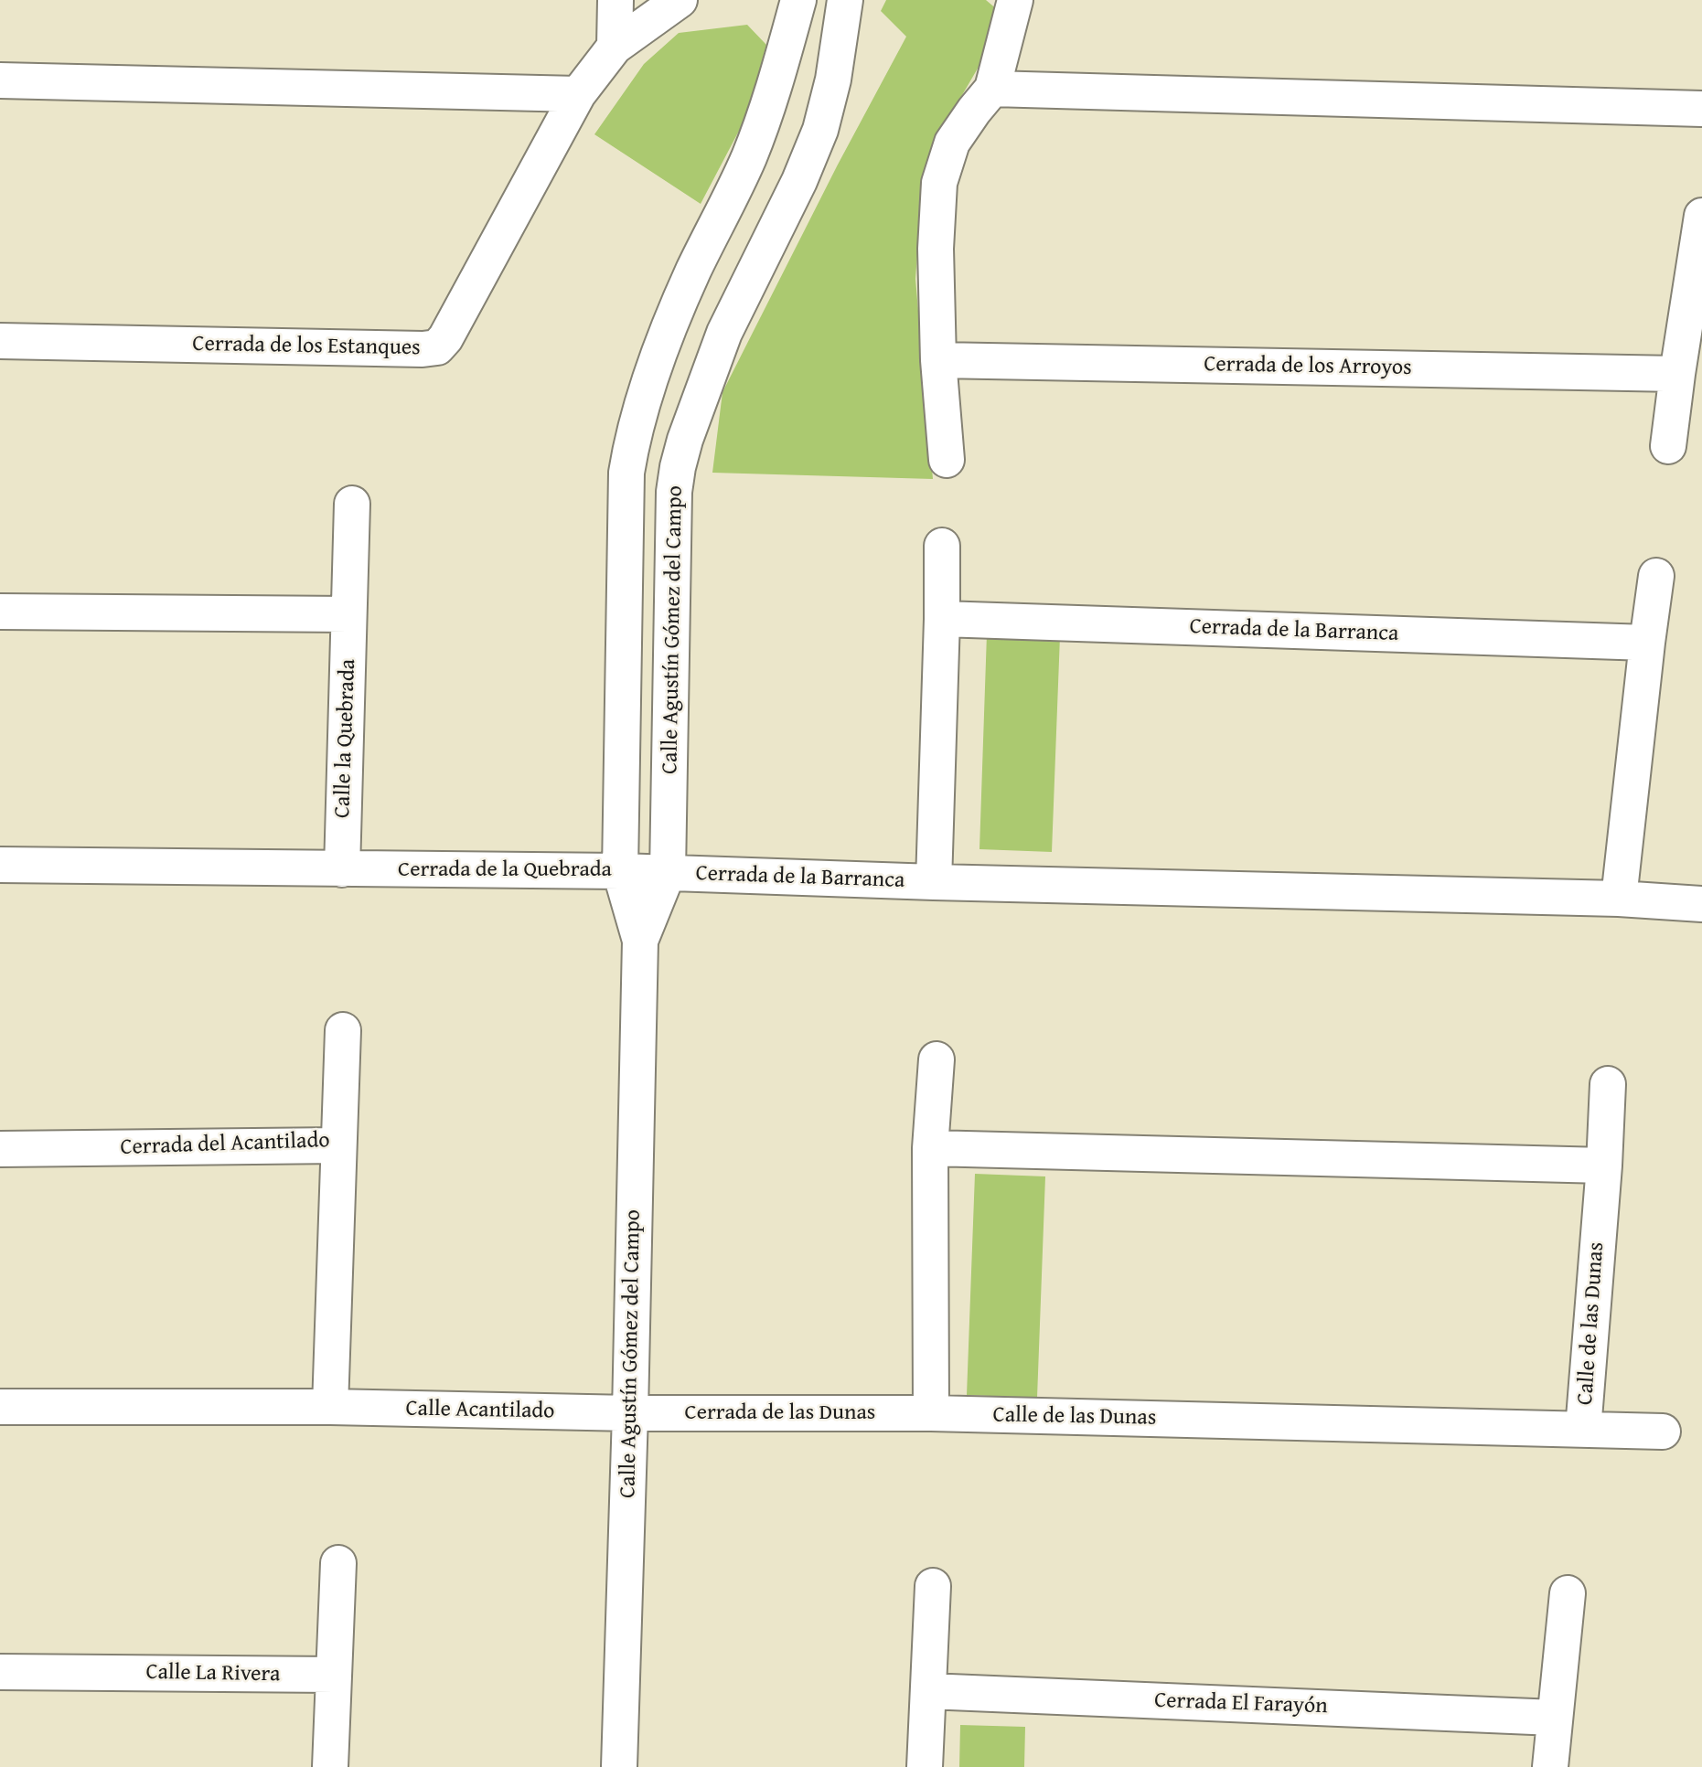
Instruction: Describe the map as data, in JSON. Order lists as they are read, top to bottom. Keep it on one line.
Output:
{"streets":{"street":["Cerrada de los Estanques","Cerrada de los Arroyos","Calle Agustín Gómez del Campo","Cerrada de la Barranca","Calle la Quebrada","Cerrada de la Quebrada","Cerrada del Acantilado","Calle de las Dunas","Calle Acantilado","Cerrada de las Dunas","Calle La Rivera","Cerrada El Farayón"]},"crossings":[["Calle Agustín Gómez del Campo","Cerrada de la Barranca"],["Calle Agustín Gómez del Campo","Cerrada de la Quebrada"],["Calle Agustín Gómez del Campo","Calle Acantilado"],["Calle Agustín Gómez del Campo","Cerrada de las Dunas"],["Cerrada de la Barranca","Cerrada de la Quebrada"],["Calle la Quebrada","Cerrada de la Quebrada"],["Calle de las Dunas","Cerrada de las Dunas"],["Calle Acantilado","Cerrada de las Dunas"]]}
